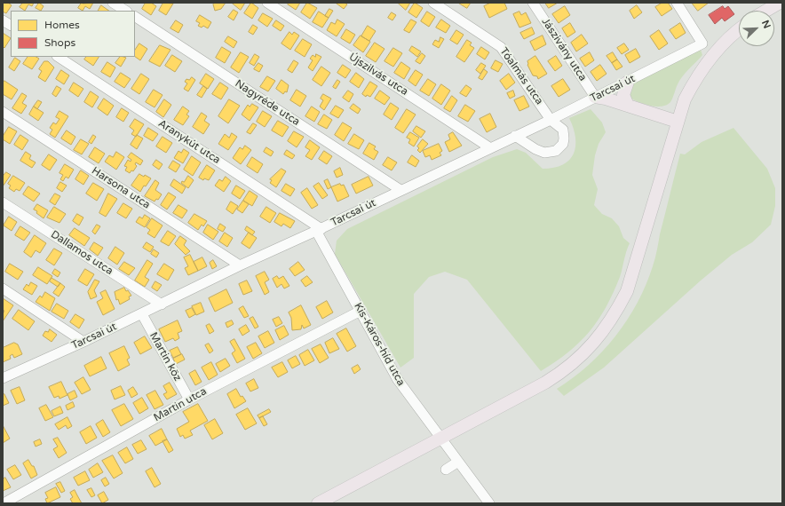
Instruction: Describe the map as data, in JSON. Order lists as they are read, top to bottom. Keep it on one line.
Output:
{"streets":{"street":["Jászivány utca","Újszilvás utca","Tóalmás utca","Tarcsai út","Nagyréde utca","Aranykút utca","Harsona utca","Dallamos utca","Kis-Káros-híd utca","Martin köz","Martin utca"]},"crossings":[["Jászivány utca","Tarcsai út"],["Újszilvás utca","Tarcsai út"],["Tóalmás utca","Tarcsai út"],["Tarcsai út","Nagyréde utca"],["Tarcsai út","Aranykút utca"],["Tarcsai út","Harsona utca"],["Tarcsai út","Dallamos utca"],["Tarcsai út","Kis-Káros-híd utca"],["Tarcsai út","Martin köz"],["Aranykút utca","Kis-Káros-híd utca"],["Kis-Káros-híd utca","Martin utca"],["Martin köz","Martin utca"]],"legend":["Homes","Shops"],"north":"top right"}
